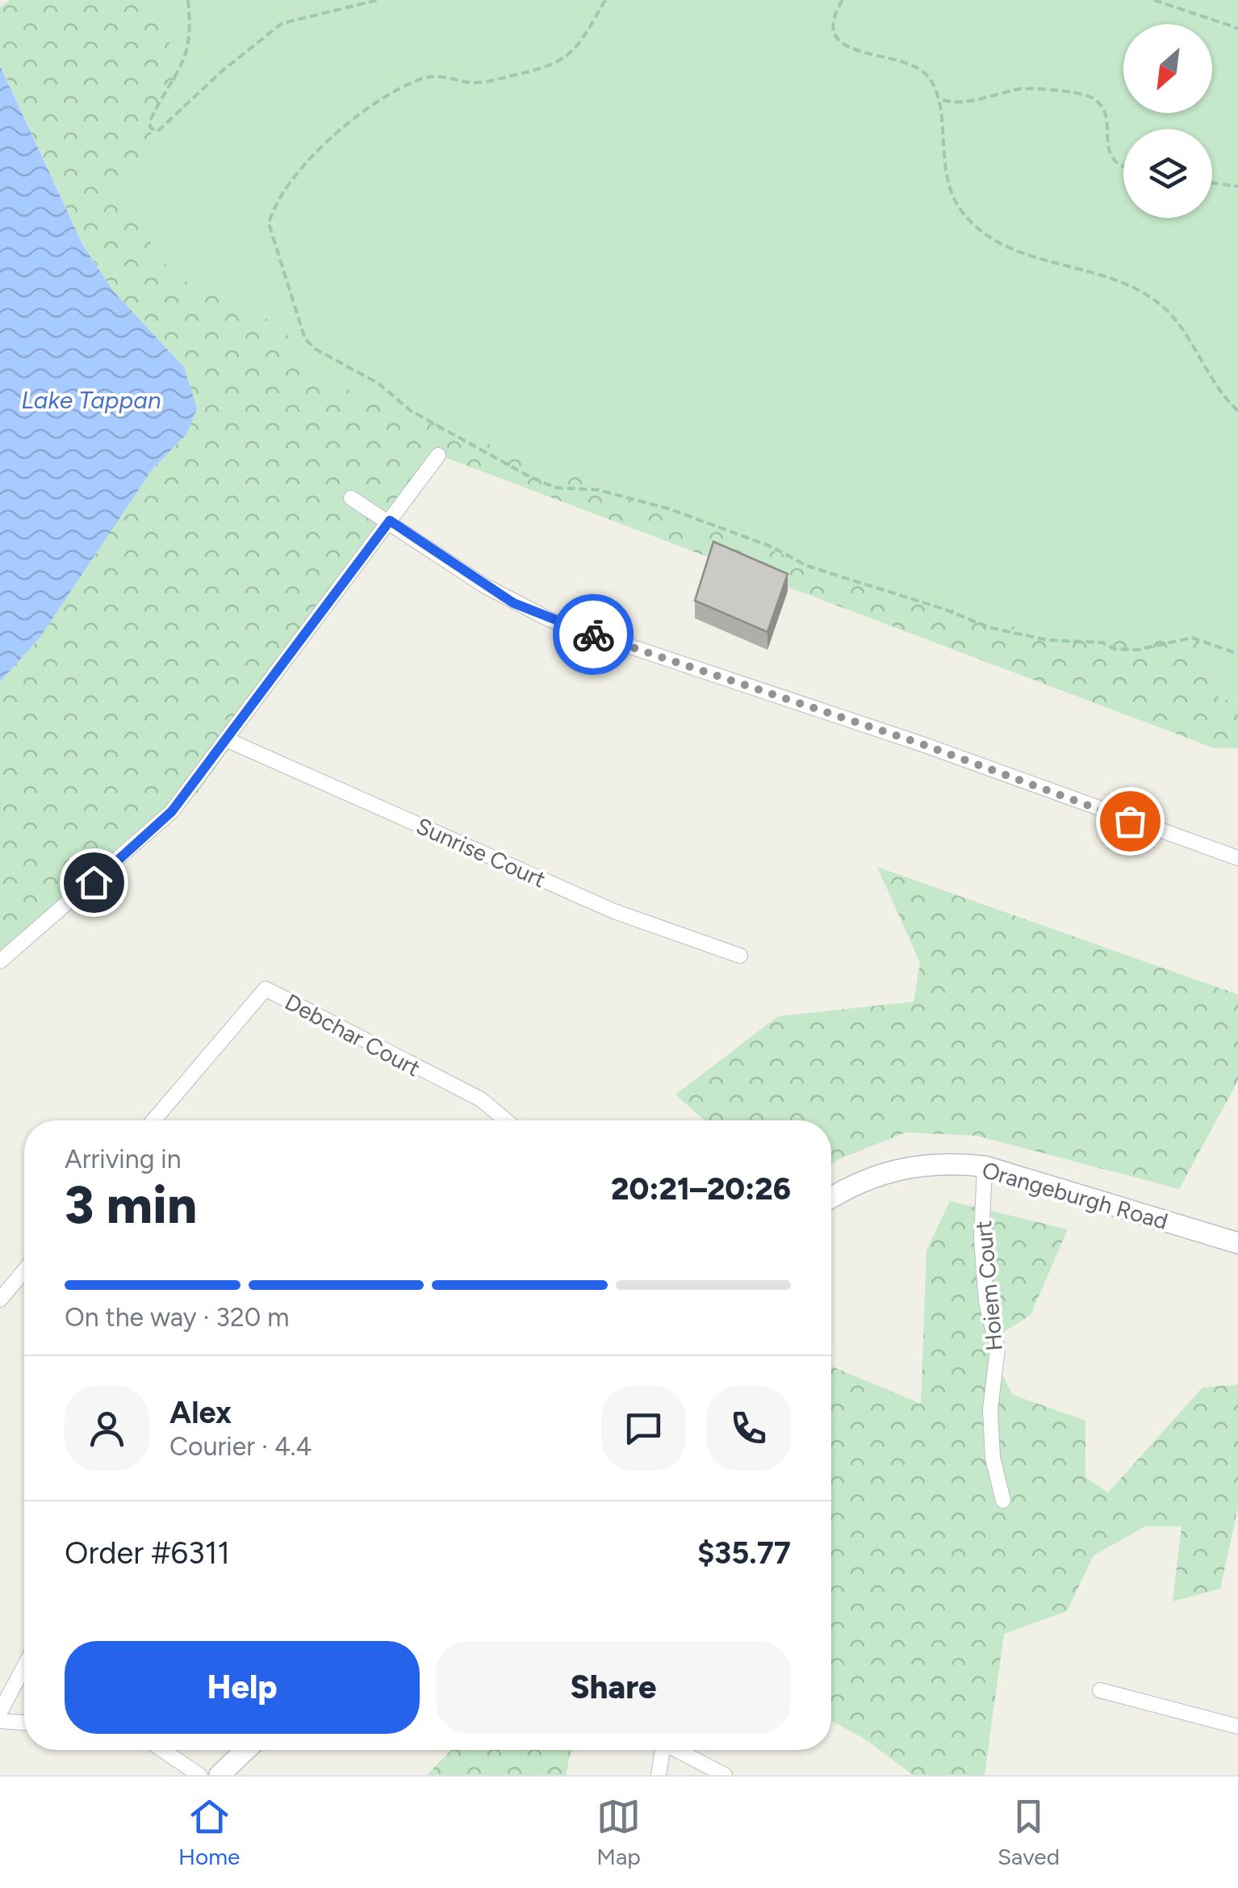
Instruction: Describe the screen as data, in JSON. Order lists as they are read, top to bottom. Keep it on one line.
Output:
{"streets":{"main road":["Orangeburgh Road"],"street":["Sunrise Court","Debchar Court","Hoiem Court"]},"crossings":[["Orangeburgh Road","Hoiem Court"]],"water":["Lake Tappan"],"north":"bottom left","page":{"heading":["3 min","Arriving in","20:21–20:26"],"panel":["Alex","Courier · 4.4","Order #6311","$35.77"],"bar":"On the way · 320 m","buttons":["Help","Share"],"tabs":["Home","Map","Saved"]}}
